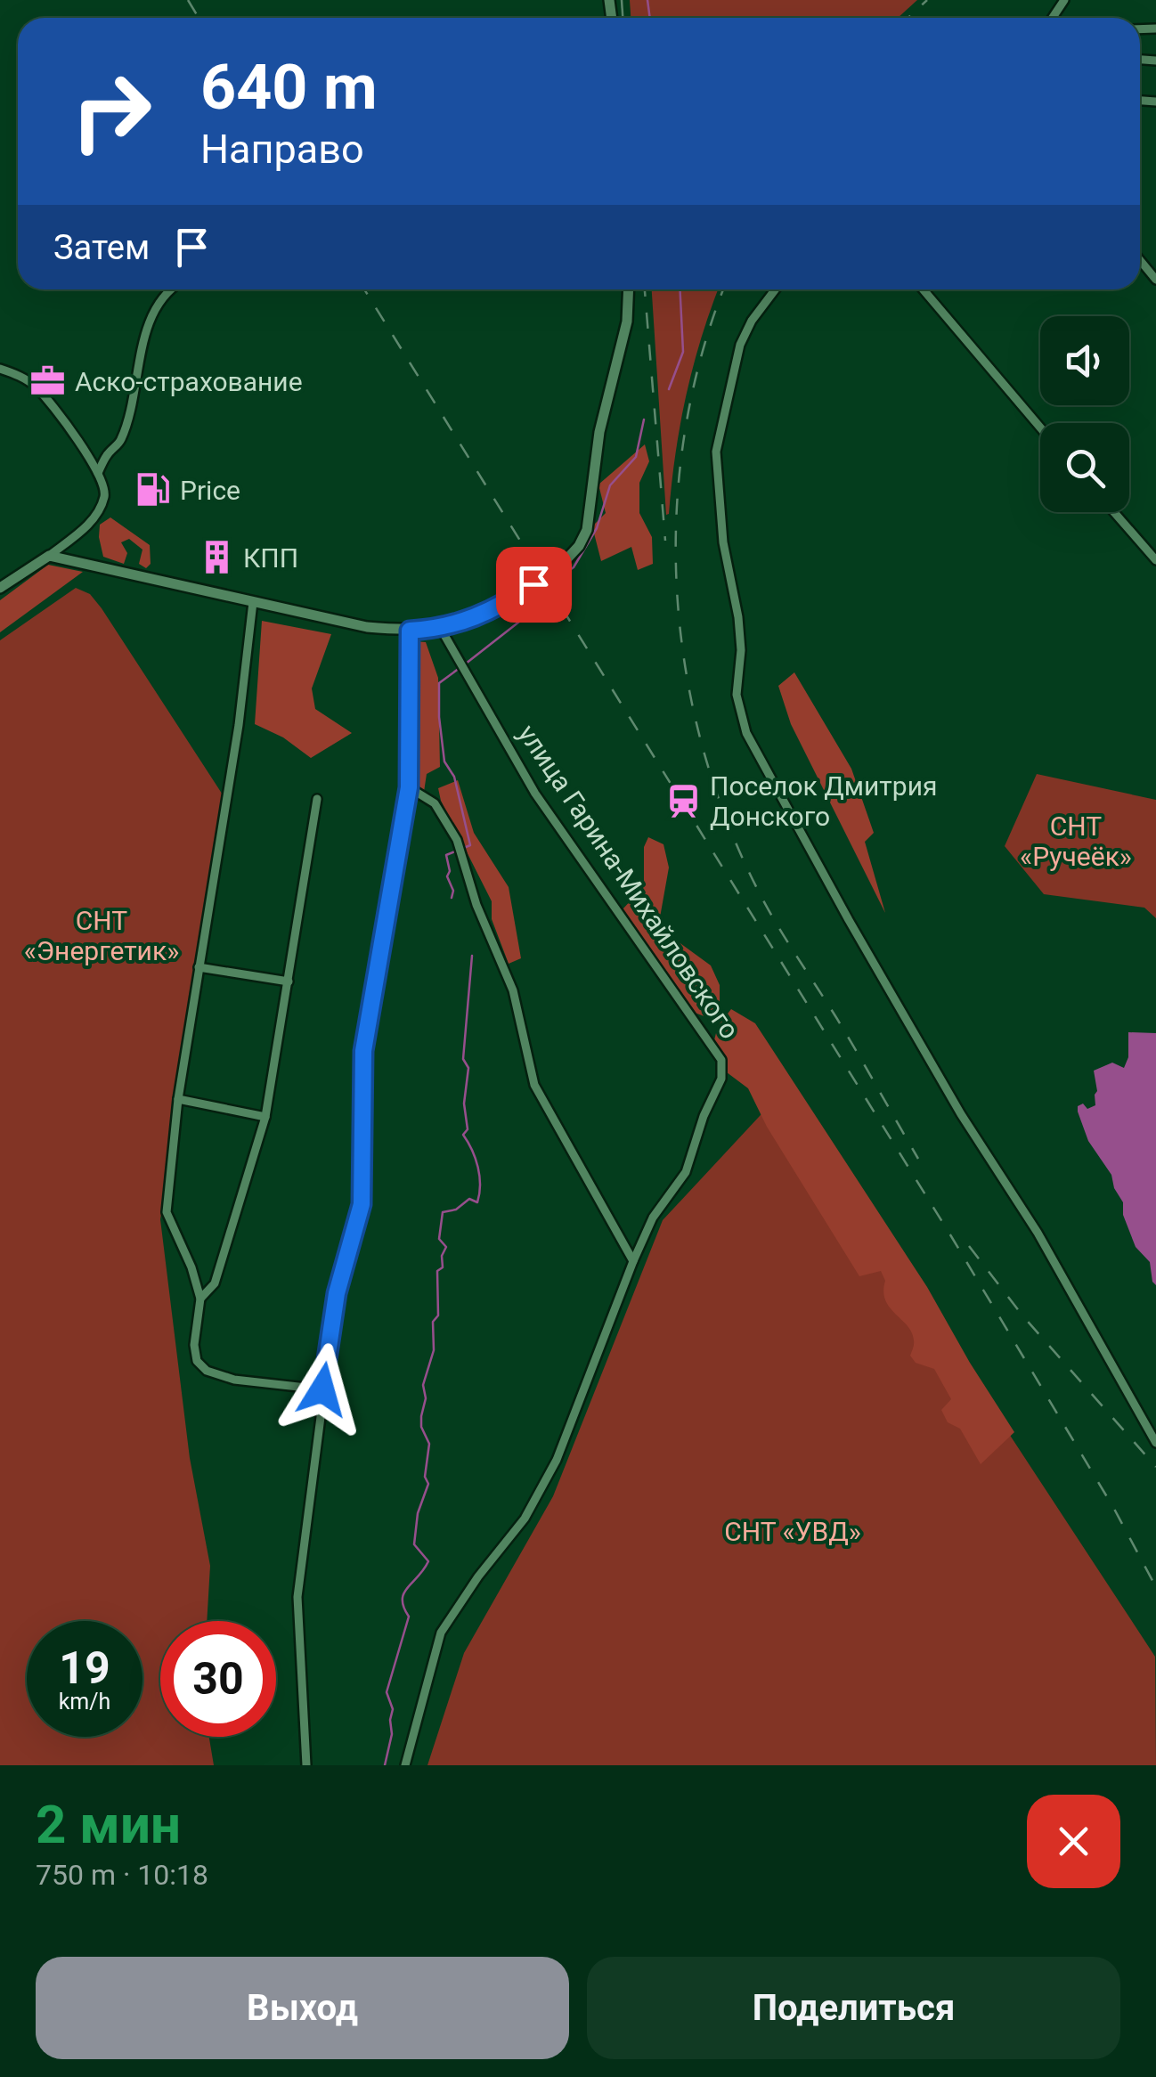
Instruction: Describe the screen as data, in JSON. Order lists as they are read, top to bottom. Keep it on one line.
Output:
{"streets":{"street":["улица Гарина-Михайловского"]},"parks":["СНТ «Ручеёк»","СНТ «Энергетик»","СНТ «УВД»"],"places":{"office":["Аско-страхование"],"fuel station":["Price"],"building":["КПП"],"station":["Поселок Дмитрия Донского"]},"page":{"turn":["640 m","Направо"],"then":"Затем","speed":"19 km/h","limit":"30","heading":["2 мин","750 m · 10:18"],"buttons":["Выход","Поделиться"]}}
